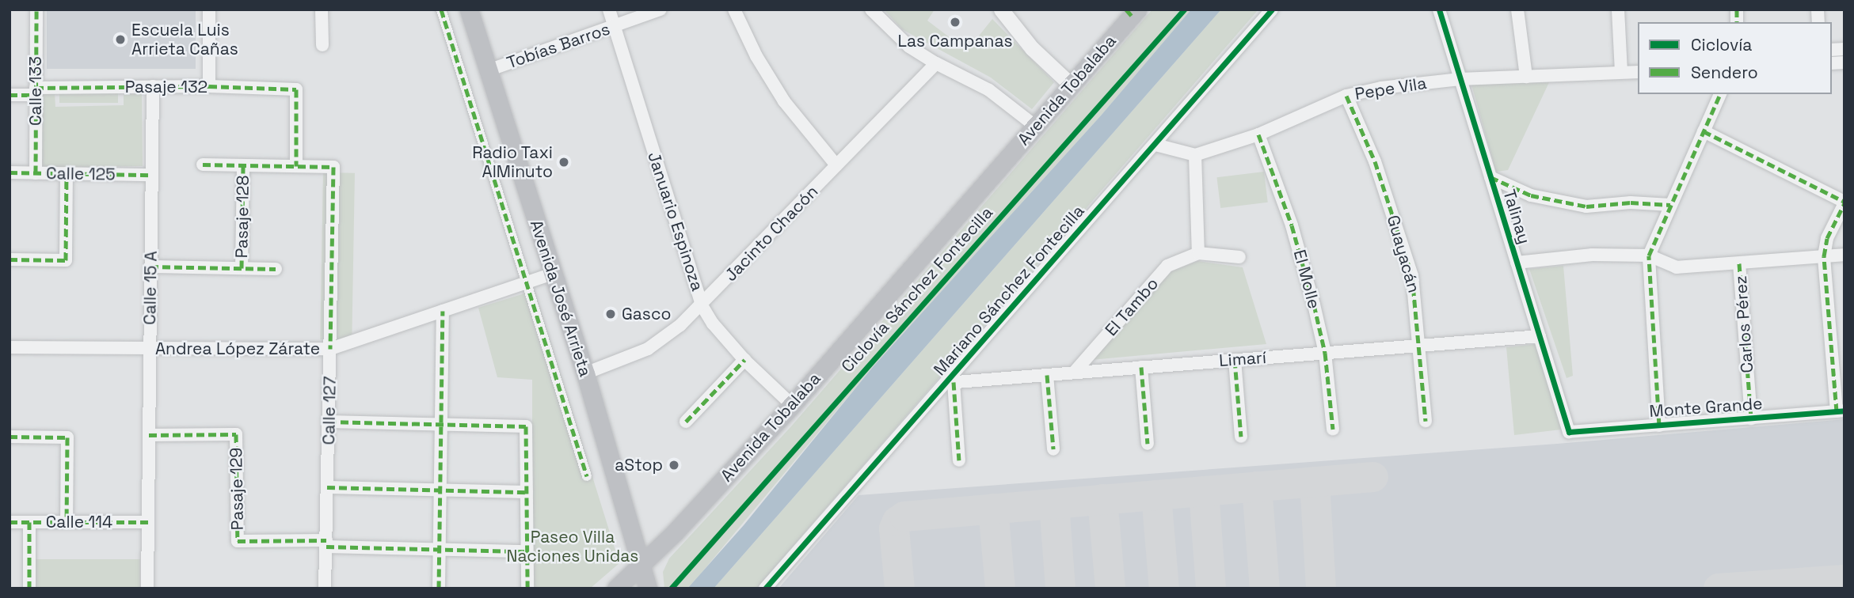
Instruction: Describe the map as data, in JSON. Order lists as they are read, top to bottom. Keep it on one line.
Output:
{"streets":{"main road":["Avenida Tobalaba","Avenida José Arrieta"],"street":["Tobías Barros","Pasaje 132","Pepe Vila","Calle 133","Calle 125","Pasaje 128","Talinay","Januario Espinoza","Jacinto Chacón","Guayacán","El Molle","Calle 15 A","Mariano Sánchez Fontecilla","El Tambo","Carlos Pérez","Andrea López Zárate","Limarí","Monte Grande","Calle 127","Pasaje 129","Calle 114"],"cycle path":["Ciclovía Sánchez Fontecilla"]},"crossings":[["Tobías Barros","Januario Espinoza"],["Tobías Barros","Avenida José Arrieta"],["Pasaje 132","Calle 133"],["Pasaje 132","Pasaje 128"],["Pasaje 132","Calle 15 A"],["Pepe Vila","Talinay"],["Pepe Vila","Guayacán"],["Pepe Vila","El Molle"],["Avenida Tobalaba","Januario Espinoza"],["Avenida Tobalaba","Avenida José Arrieta"],["Calle 133","Calle 125"],["Calle 125","Calle 15 A"],["Pasaje 128","Calle 15 A"],["Pasaje 128","Calle 127"],["Talinay","Limarí"],["Talinay","Monte Grande"],["Januario Espinoza","Jacinto Chacón"],["Jacinto Chacón","Avenida José Arrieta"],["Guayacán","Limarí"],["El Molle","Limarí"],["Calle 15 A","Andrea López Zárate"],["Calle 15 A","Pasaje 129"],["Calle 15 A","Calle 114"],["Mariano Sánchez Fontecilla","Limarí"],["Avenida José Arrieta","Andrea López Zárate"],["El Tambo","Limarí"],["Carlos Pérez","Monte Grande"],["Andrea López Zárate","Calle 127"],["Calle 127","Pasaje 129"]],"parks":["Paseo Villa Naciones Unidas"],"places":["Las Campanas","Escuela Luis Arrieta Cañas","Radio Taxi AlMinuto","Gasco","aStop"],"legend":["Ciclovía","Sendero"]}
